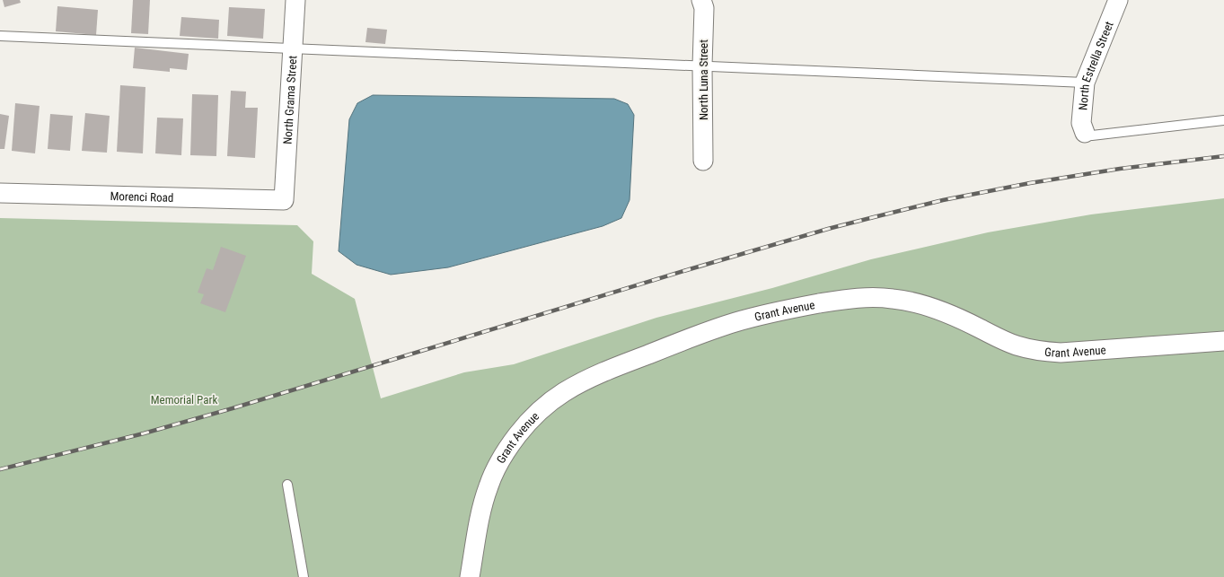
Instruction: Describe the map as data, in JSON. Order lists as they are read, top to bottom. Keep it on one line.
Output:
{"streets":{"street":["North Estrella Street","North Luna Street","North Grama Street","Morenci Road","Grant Avenue"]},"crossings":[["North Grama Street","Morenci Road"]],"parks":["Memorial Park"]}
